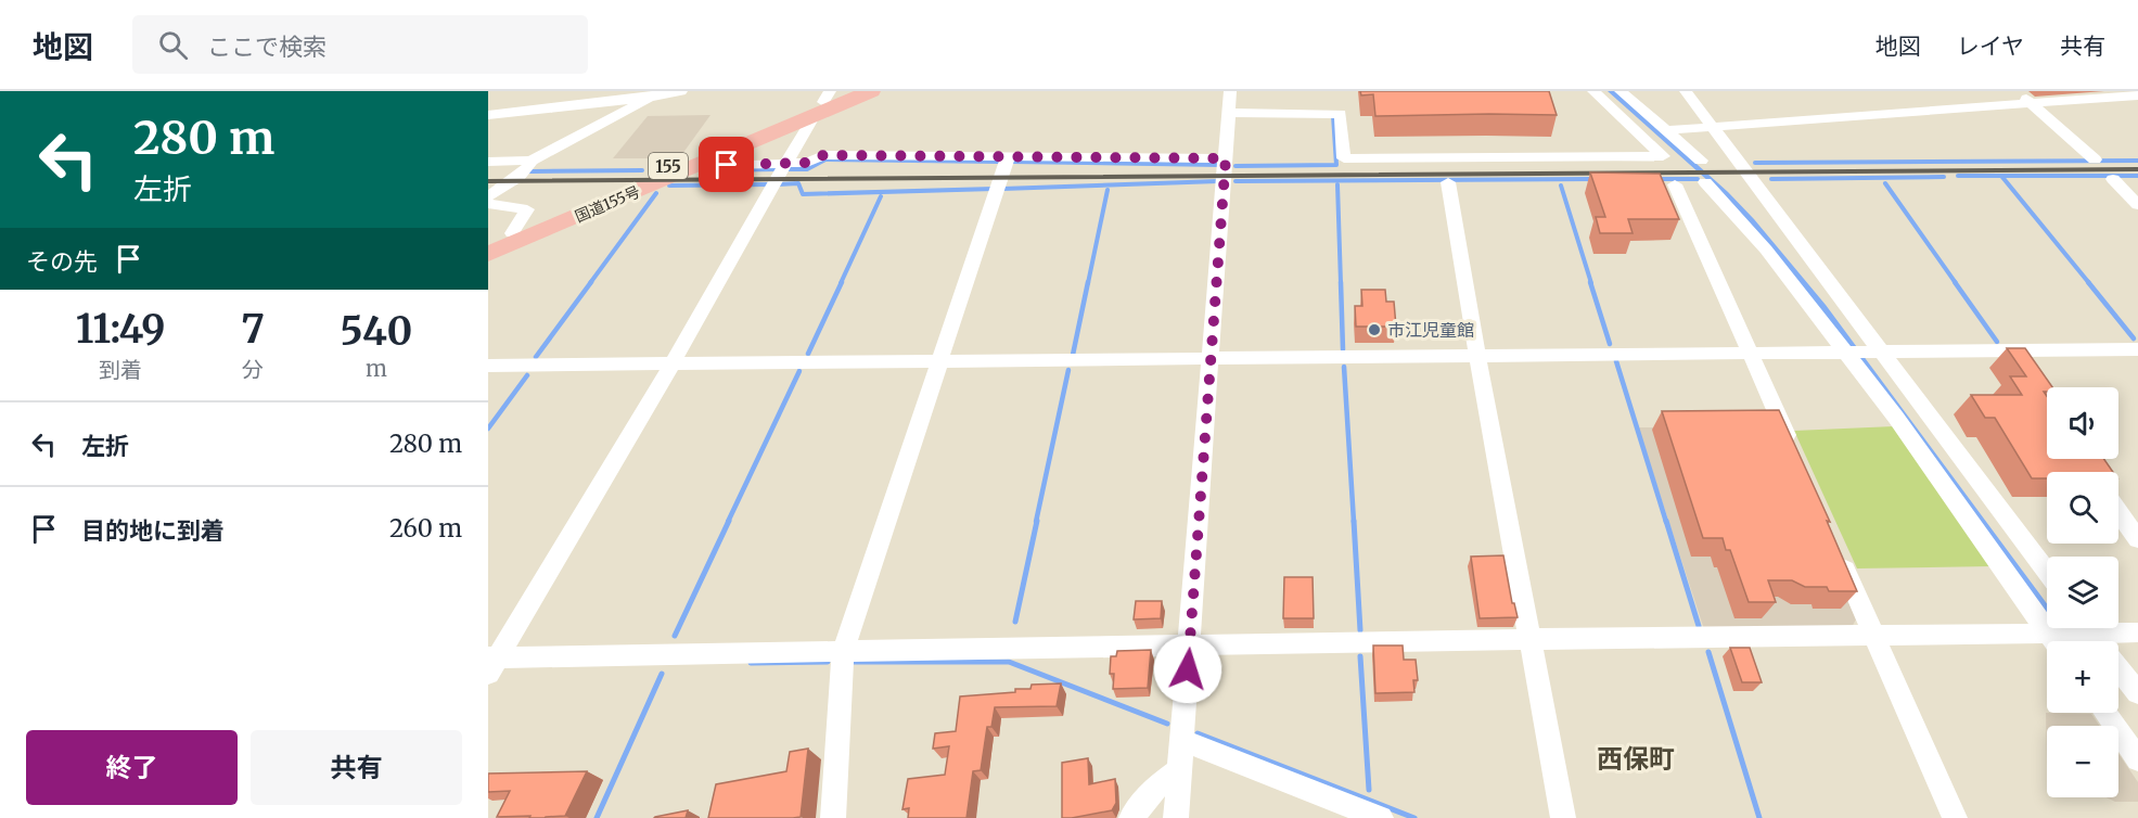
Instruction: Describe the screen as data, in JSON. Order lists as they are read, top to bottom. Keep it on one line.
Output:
{"streets":{"highway":["155","国道155号"]},"districts":["西保町"],"places":["市江児童館"],"page":{"header":"地図","search":"ここで検索","nav":["地図","レイヤ","共有"],"turn":["280 m","左折"],"then":"その先","eta":["11:49","到着","7","分","540","m"],"map_buttons":["+","−"],"list":[{"name":"左折","value":"280 m"},{"name":"目的地に到着","value":"260 m"}],"buttons":["終了","共有"]}}
